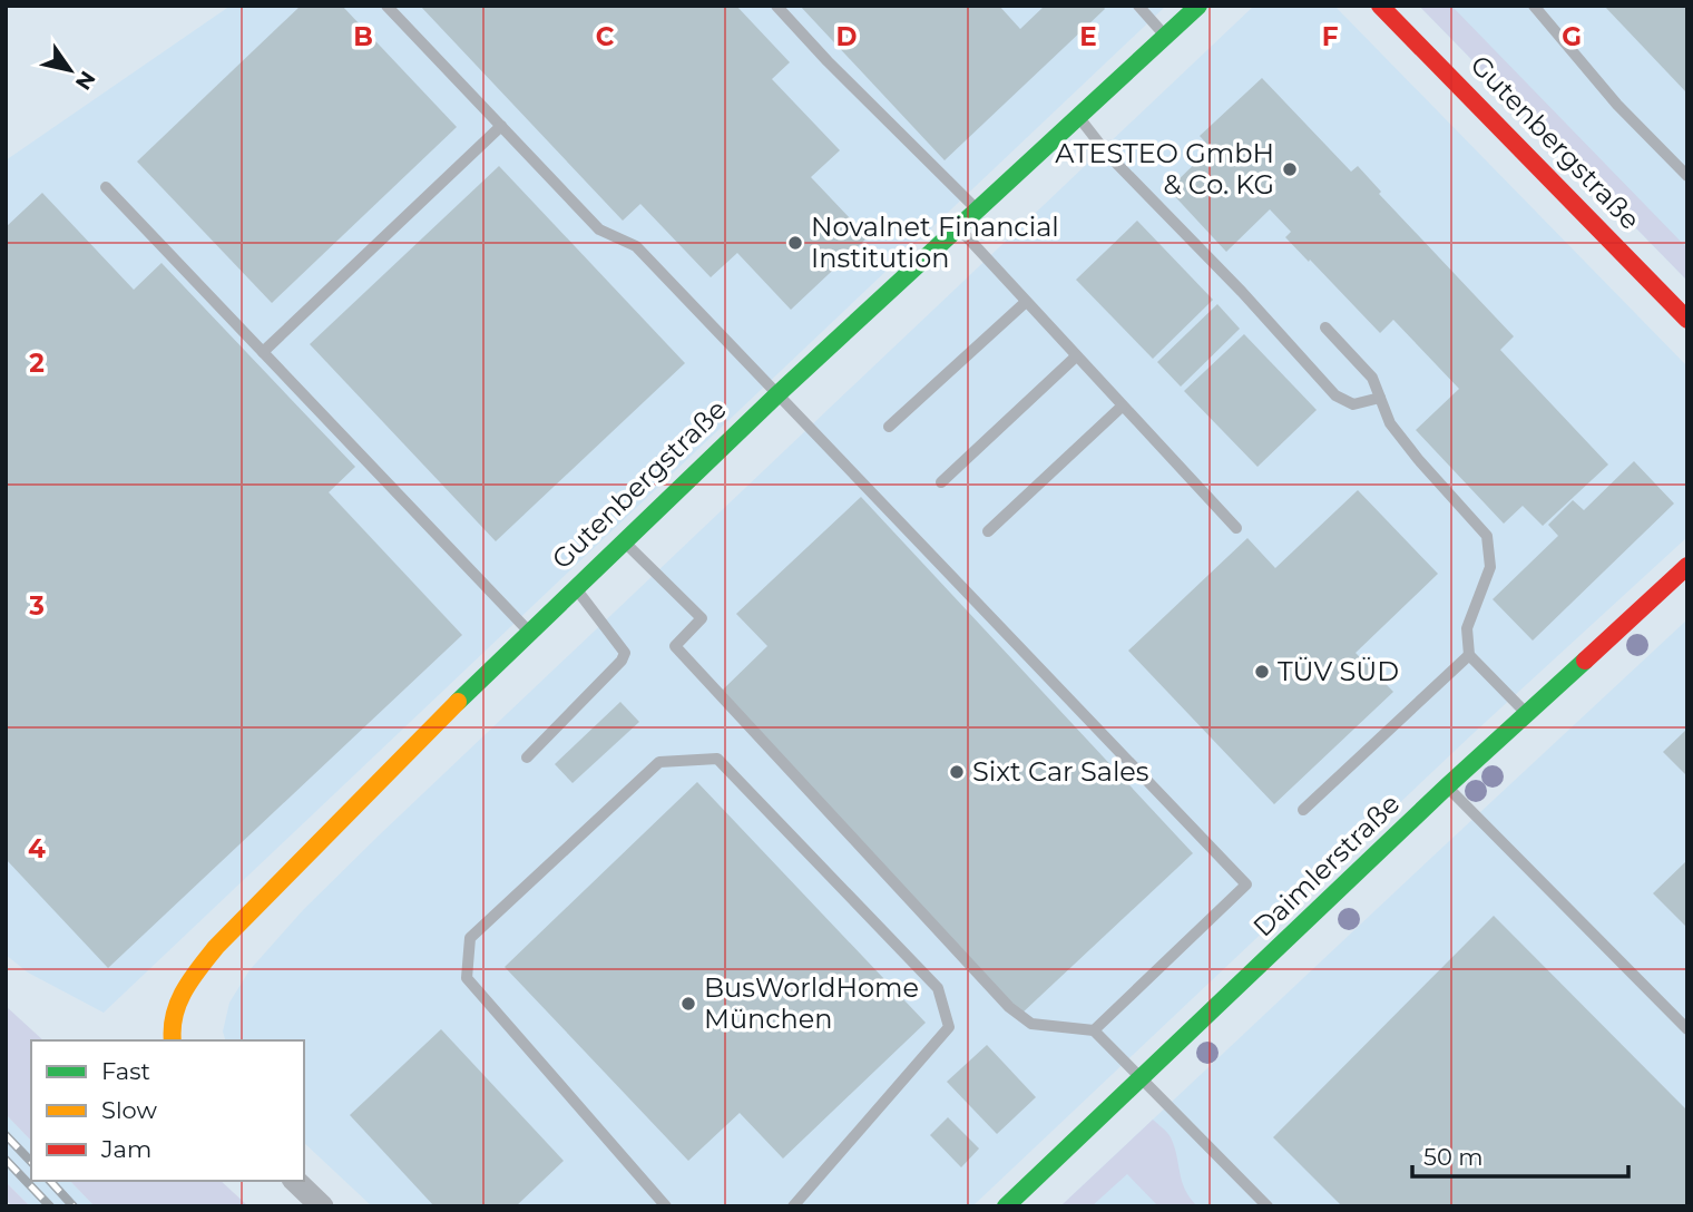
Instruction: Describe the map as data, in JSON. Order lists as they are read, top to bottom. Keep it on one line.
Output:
{"streets":{"street":["Gutenbergstraße","Daimlerstraße"]},"places":["ATESTEO GmbH & Co. KG","Novalnet Financial Institution","TÜV SÜD","Sixt Car Sales","BusWorldHome München"],"legend":["Fast","Slow","Jam"],"scale_bar":"50 m","north":"bottom right","grid":{"columns":["B","C","D","E","F","G"],"rows":["2","3","4"]}}
